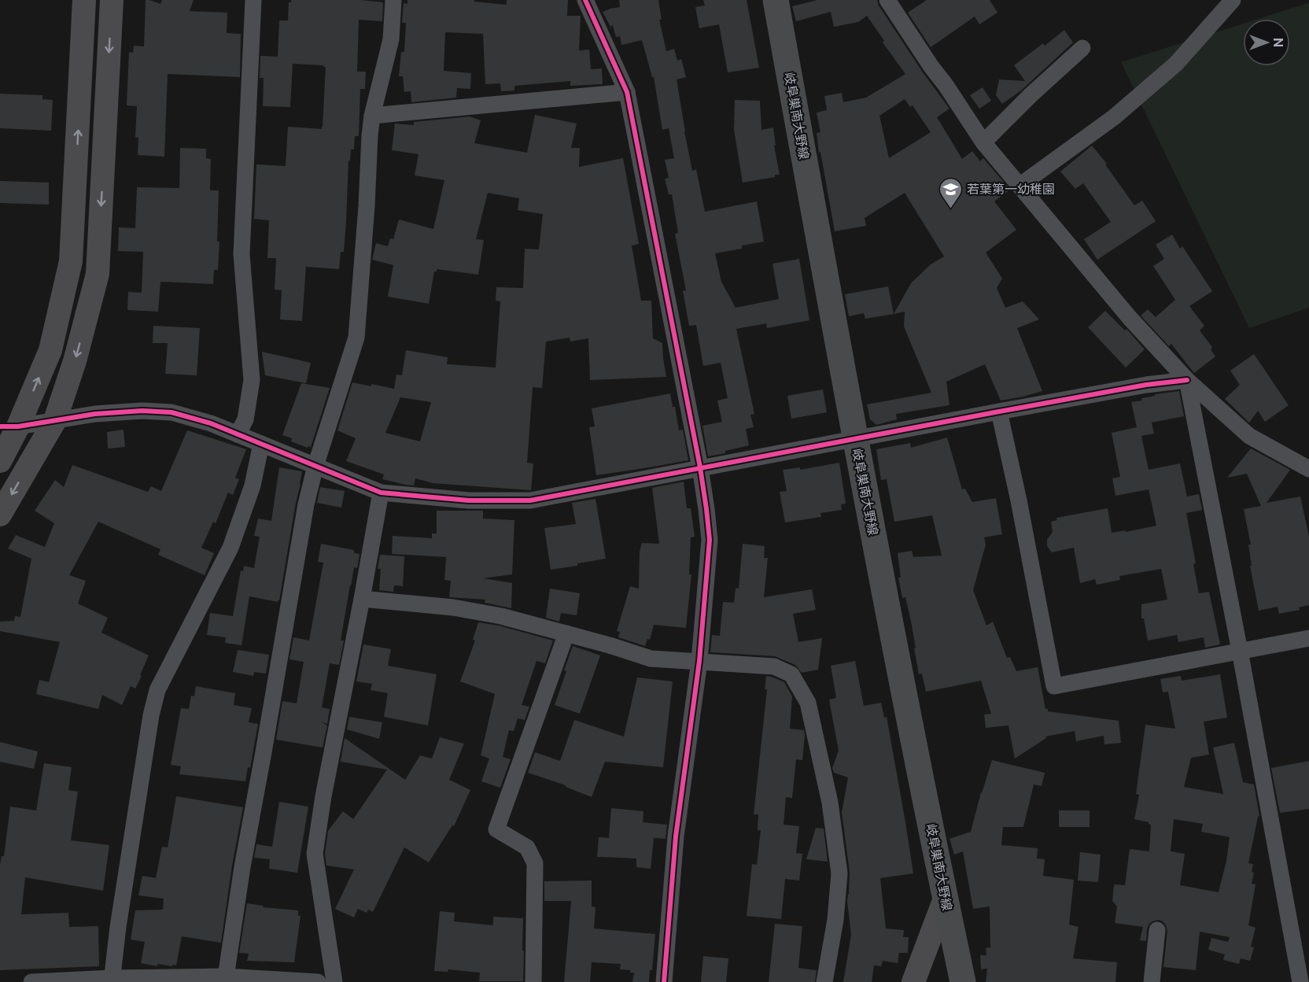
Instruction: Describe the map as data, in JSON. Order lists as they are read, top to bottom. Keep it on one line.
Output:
{"streets":{"main road":["岐阜巣南大野線"]},"places":{"school or university":["若葉第一幼稚園"]},"north":"right"}
